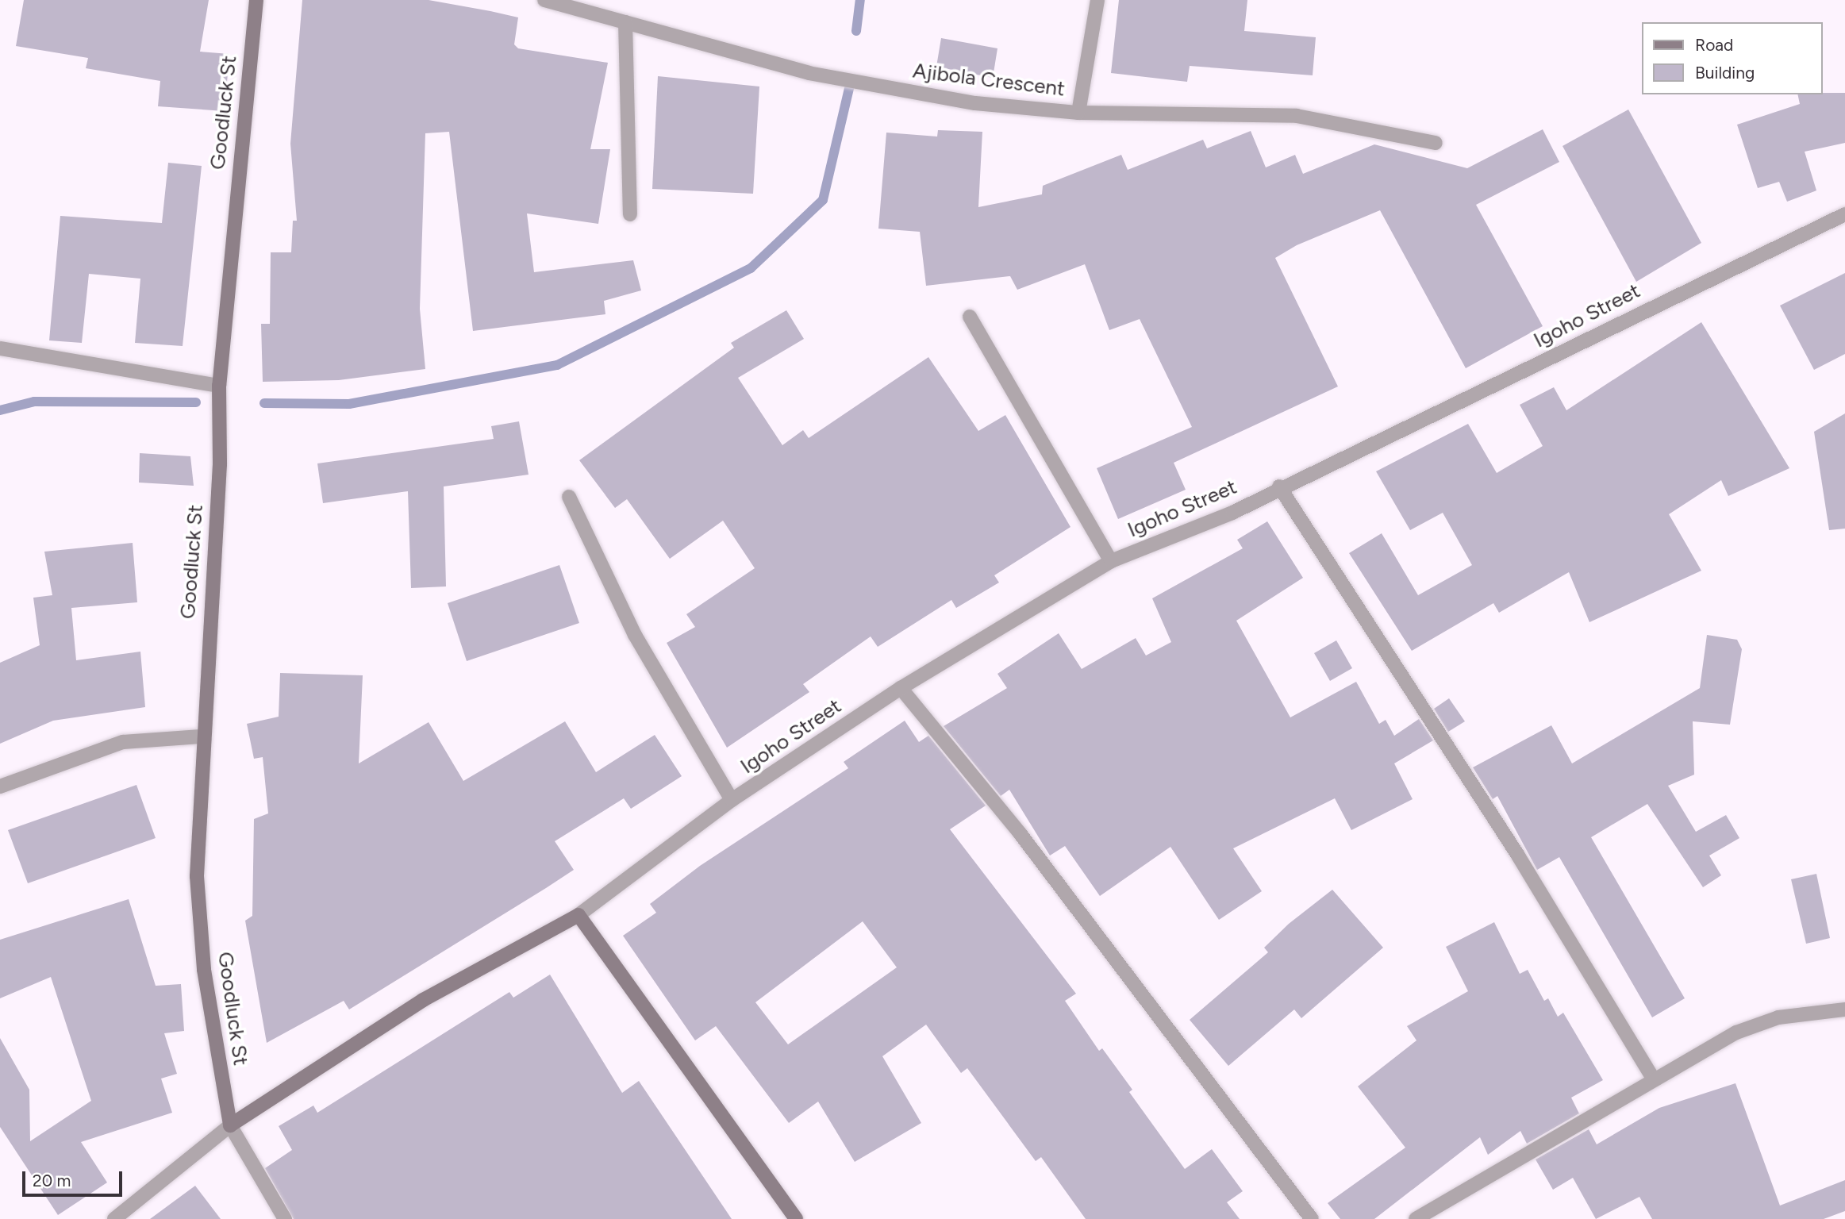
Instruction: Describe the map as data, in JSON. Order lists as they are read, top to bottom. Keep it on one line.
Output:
{"streets":{"street":["Ajibola Crescent","Goodluck St","Igoho Street"]},"legend":["Road","Building"],"scale_bar":"20 m"}
